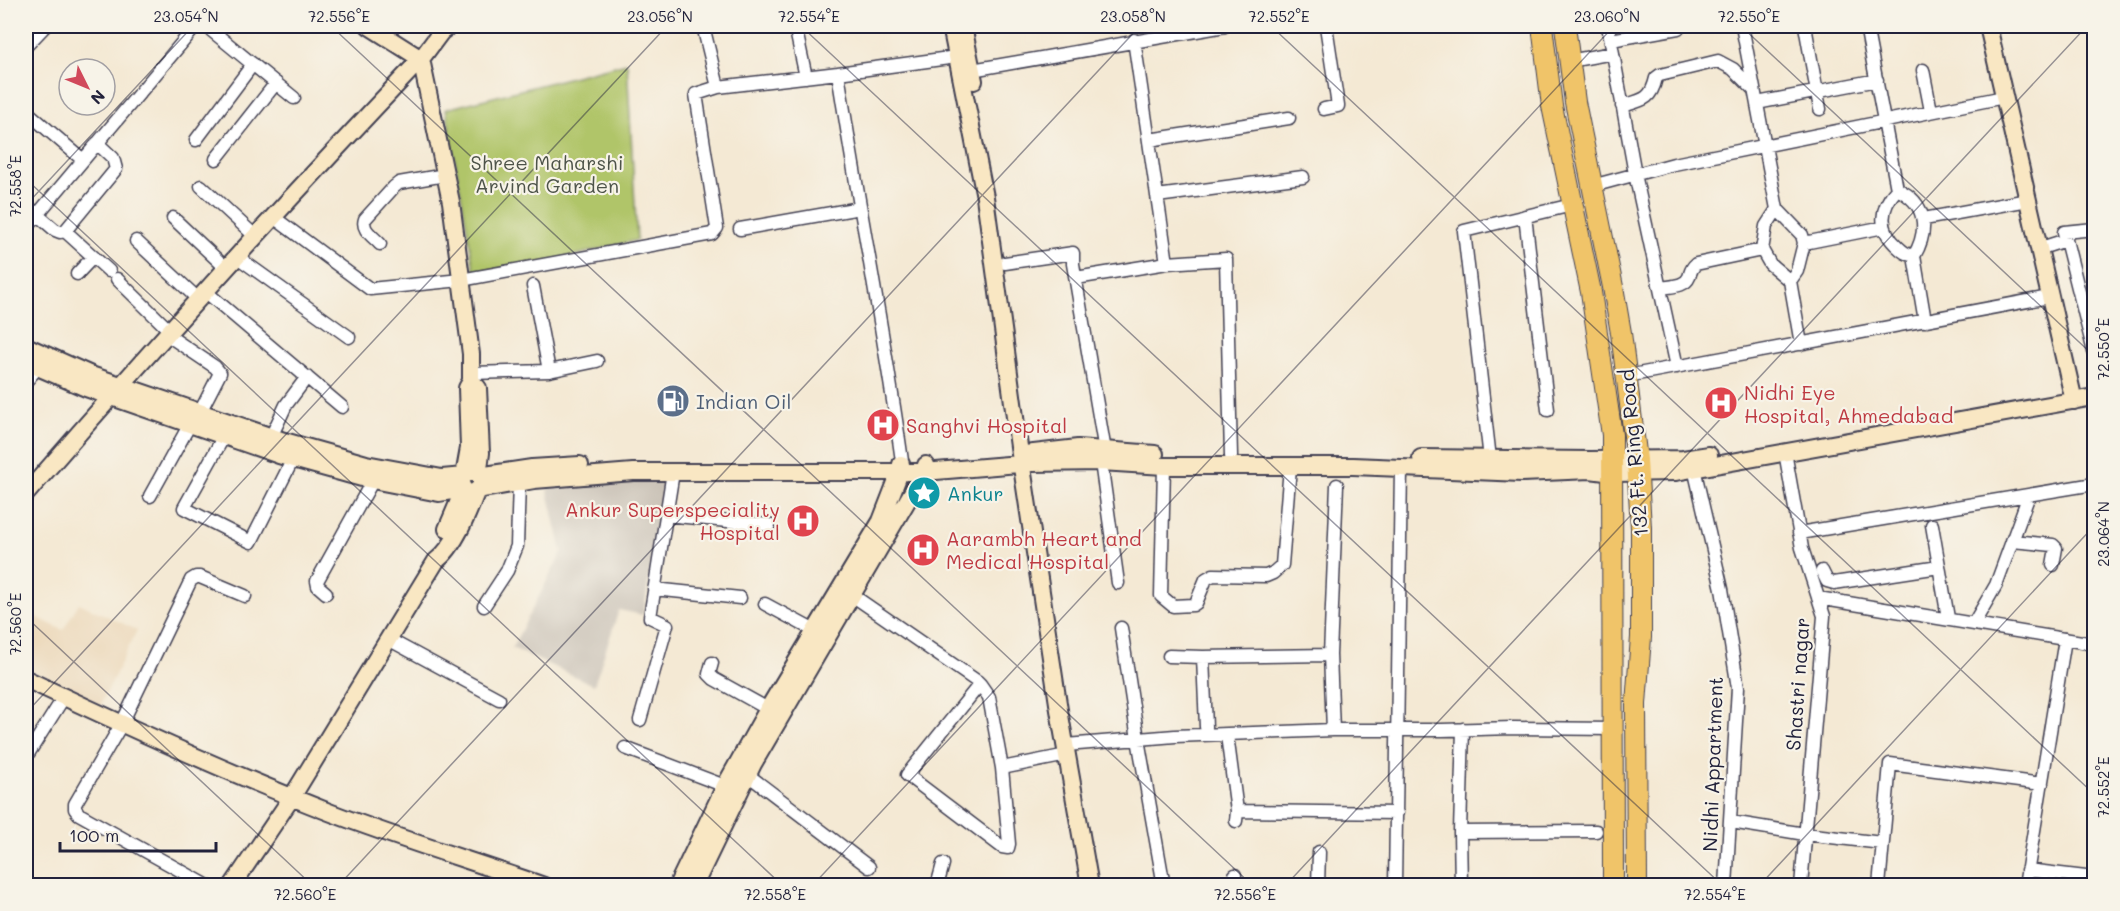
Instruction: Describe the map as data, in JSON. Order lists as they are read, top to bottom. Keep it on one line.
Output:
{"streets":{"main road":["132 Ft. Ring Road"],"street":["Shastri nagar","Nidhi Appartment"]},"parks":["Shree Maharshi Arvind Garden"],"places":{"fuel station":["Indian Oil"],"hospital":["Nidhi Eye Hospital, Ahmedabad","Sanghvi Hospital","Ankur Superspeciality Hospital","Aarambh Heart and Medical Hospital"],"place":["Ankur"]},"scale_bar":"100 m","north":"bottom right","coordinates":["23.054°N","72.556°E","23.056°N","72.554°E","23.058°N","72.552°E","23.060°N","72.550°E","72.558°E","23.064°N","72.560°E"]}
